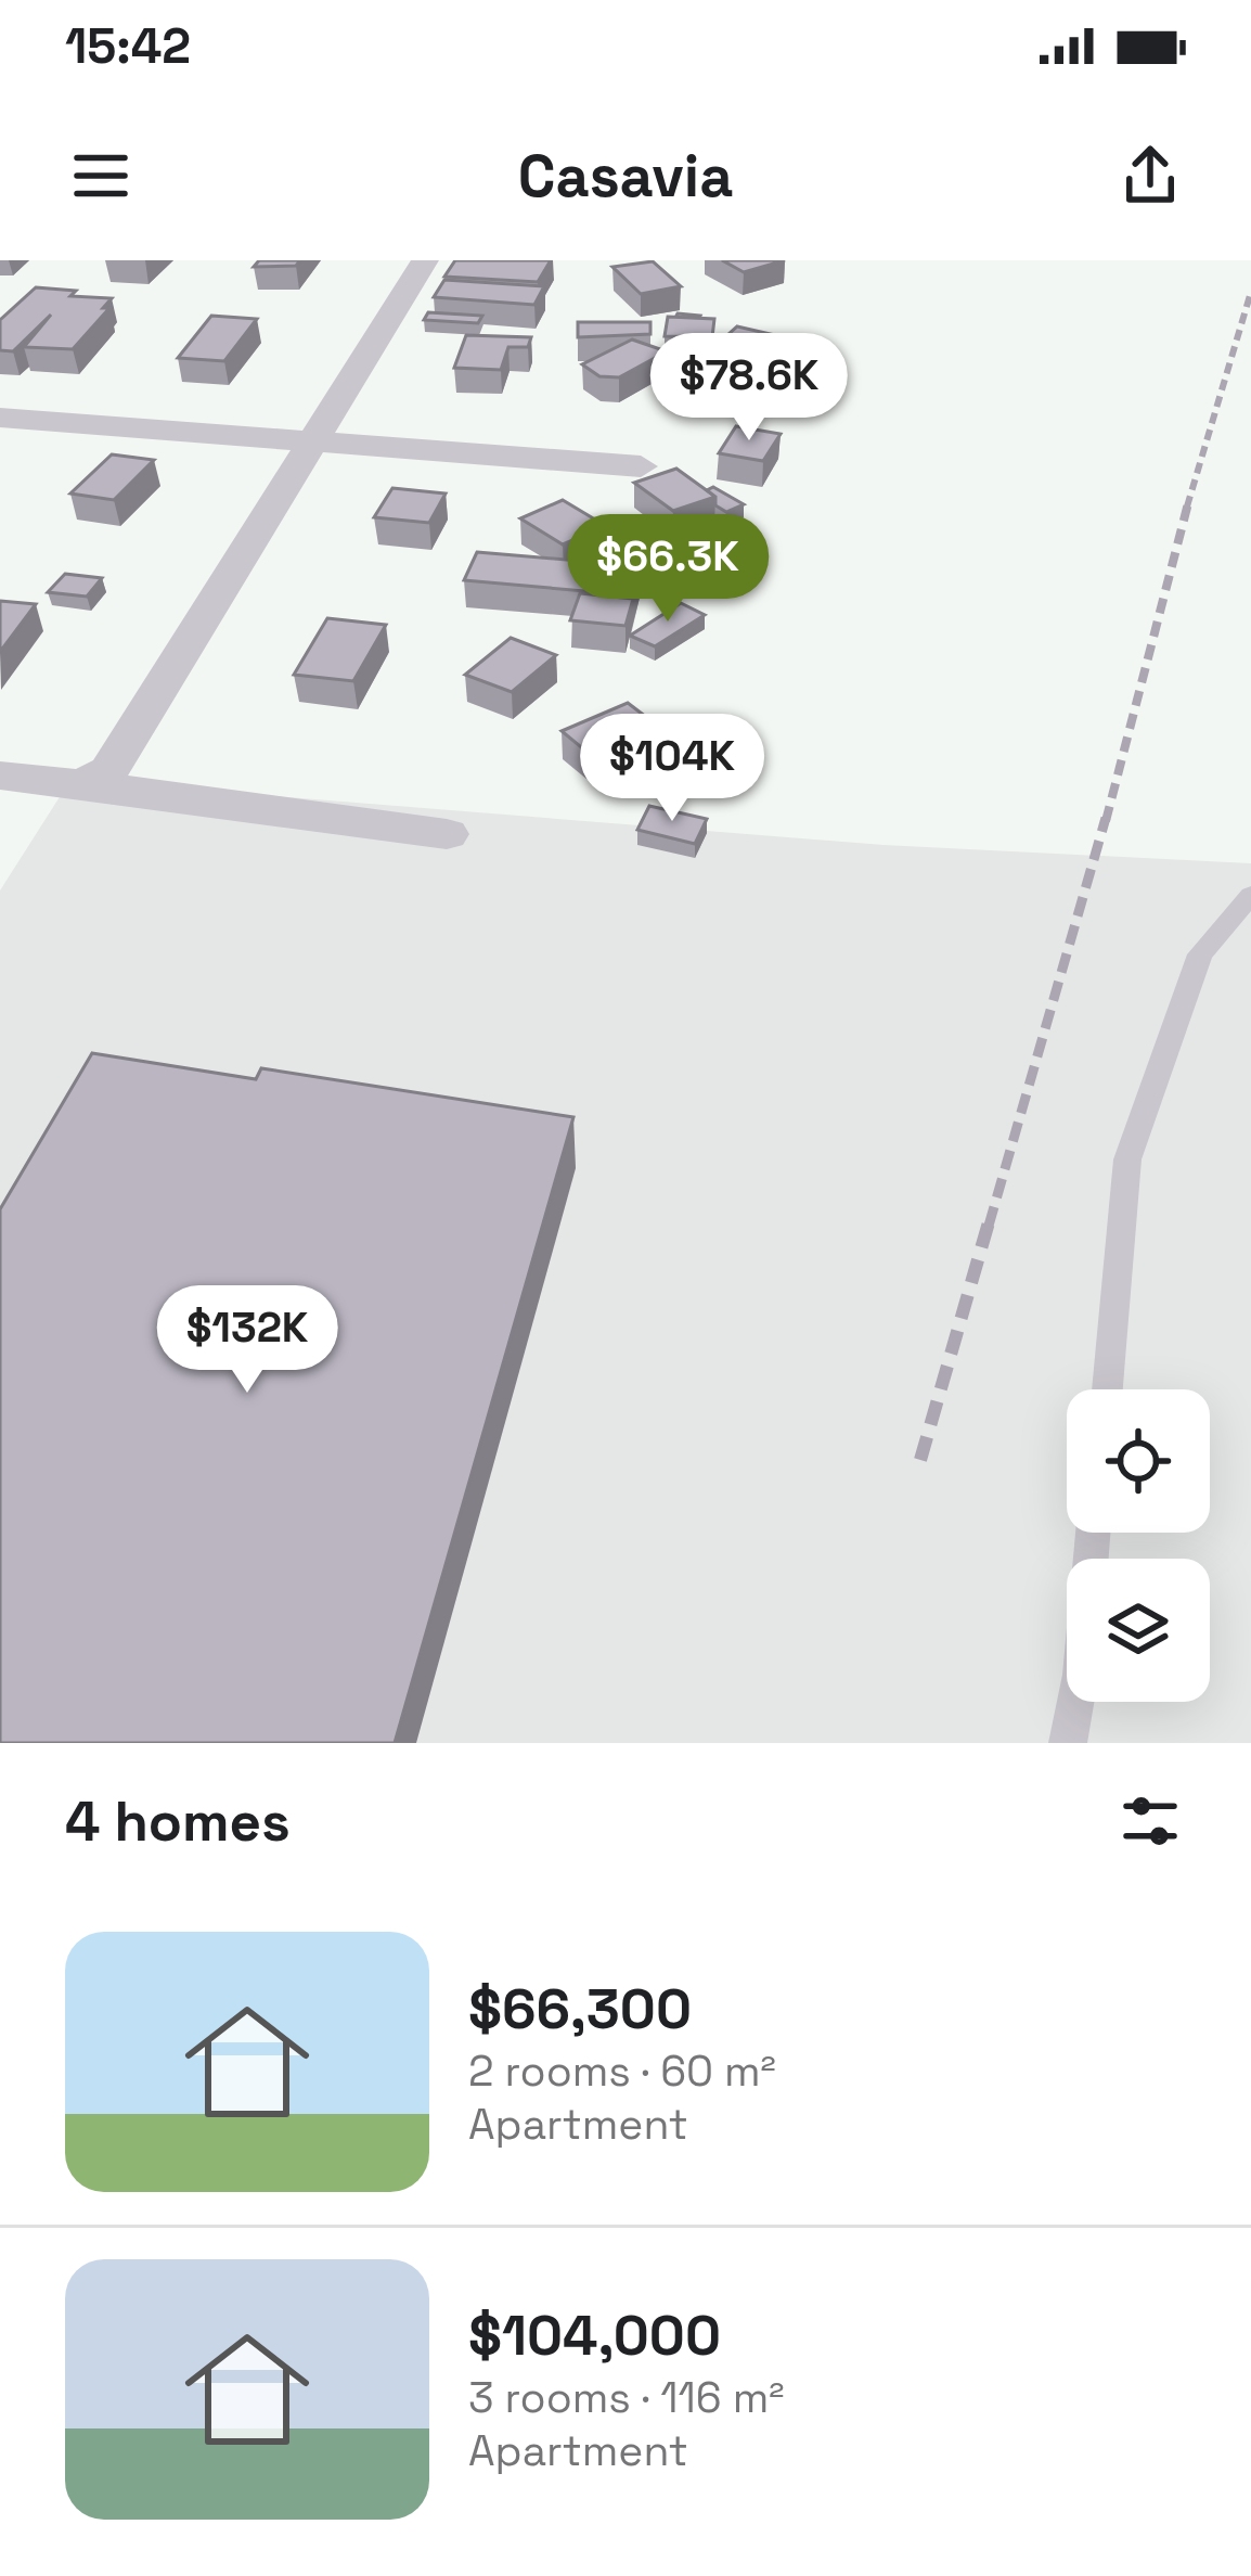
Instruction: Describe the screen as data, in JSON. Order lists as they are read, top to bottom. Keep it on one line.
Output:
{"page":{"status":"15:42","header":"Casavia","price":["$78.6K","$66.3K","$104K","$132K"],"heading":"4 homes","list":[{"name":"$66,300","note":"2 rooms · 60 m² · Apartment"},{"name":"$104,000","note":"3 rooms · 116 m² · Apartment"}]}}
